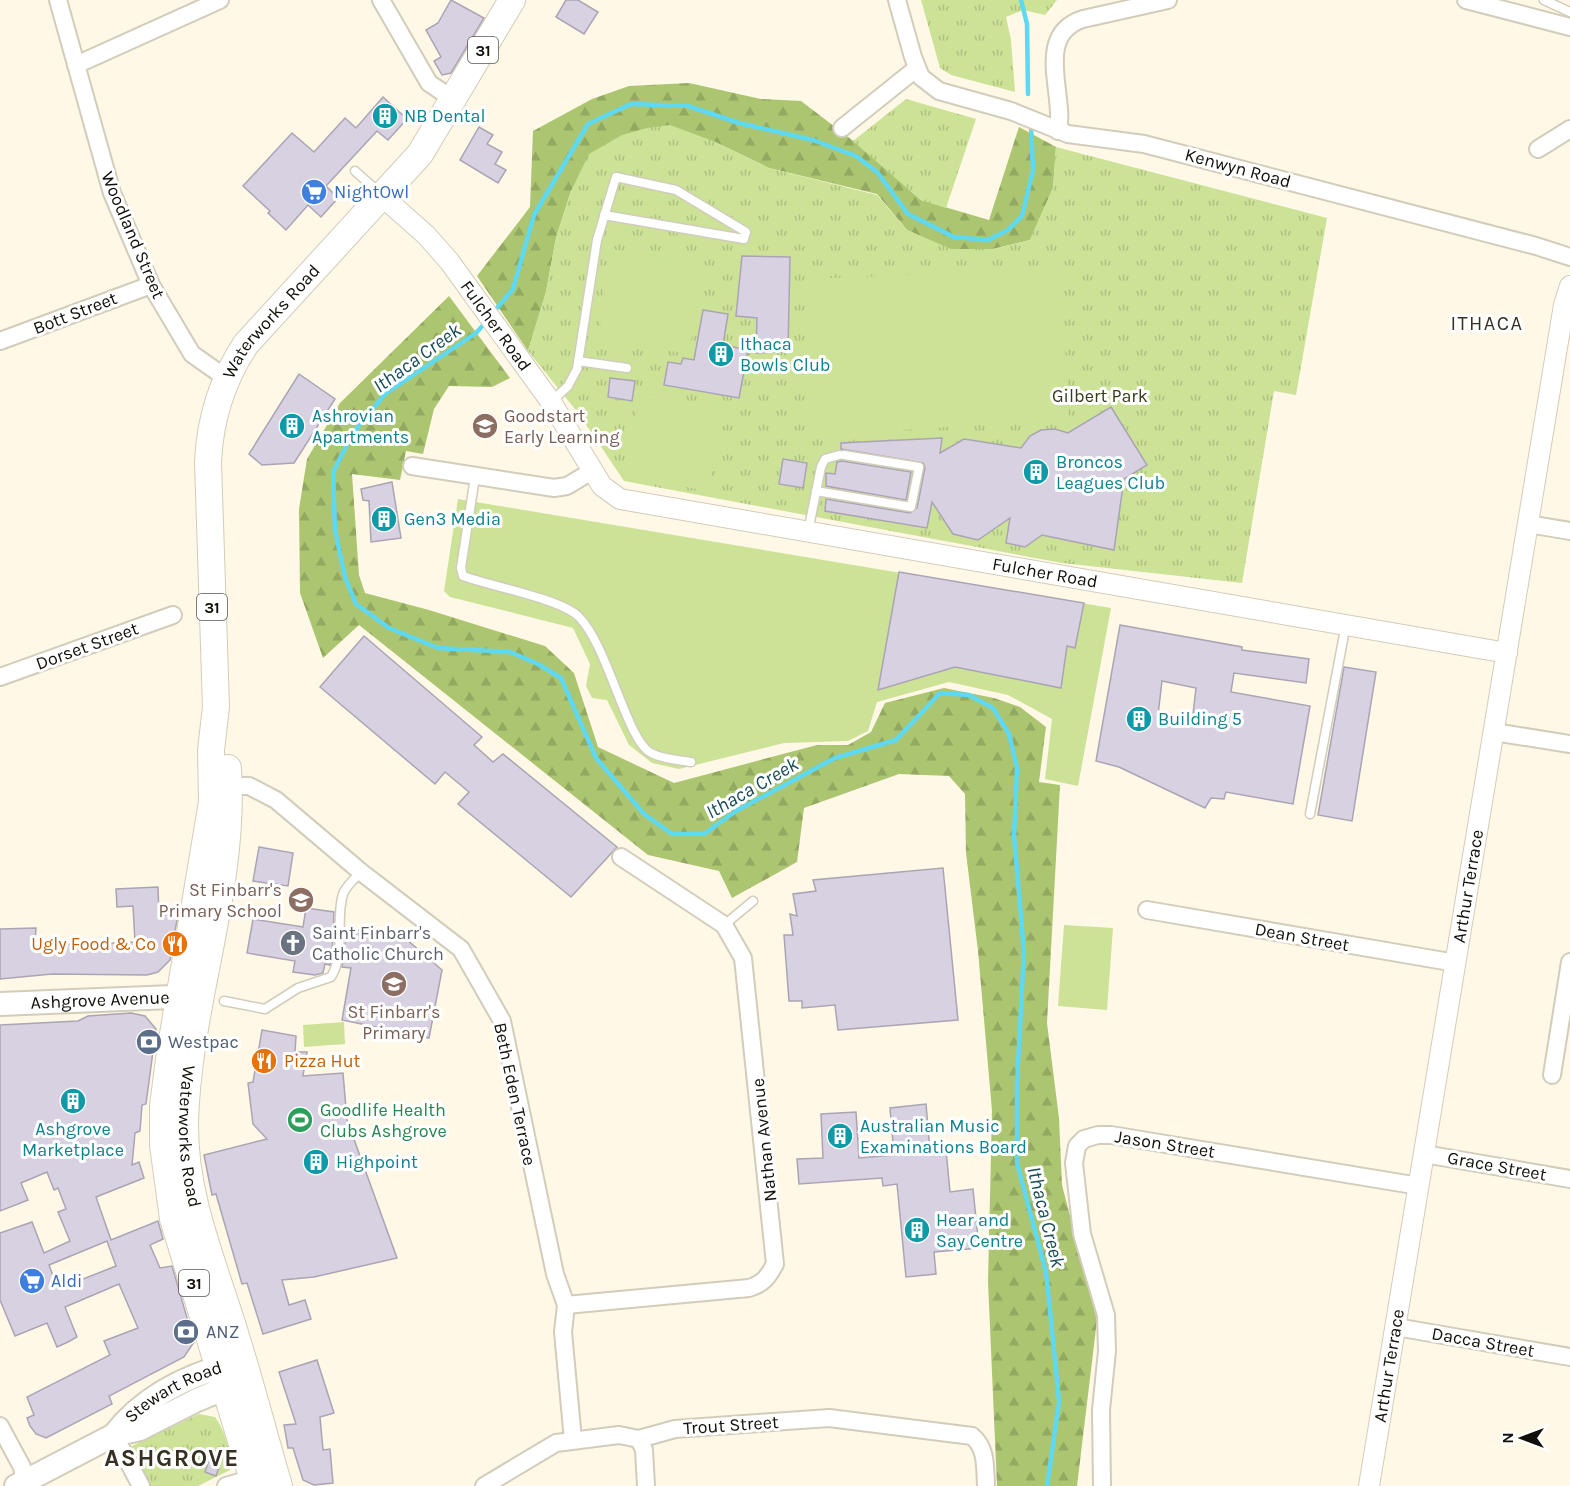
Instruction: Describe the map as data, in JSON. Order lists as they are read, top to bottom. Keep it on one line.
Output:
{"streets":{"main road":["31","Waterworks Road","Ashgrove Avenue","Stewart Road"],"street":["Kenwyn Road","Woodland Street","Bott Street","Fulcher Road","Dorset Street","Arthur Terrace","Dean Street","Beth Eden Terrace","Nathan Avenue","Jason Street","Grace Street","Dacca Street","Trout Street"]},"crossings":[["Woodland Street","Bott Street"],["Woodland Street","Waterworks Road"],["Waterworks Road","Fulcher Road"],["Waterworks Road","Ashgrove Avenue"],["Waterworks Road","Beth Eden Terrace"],["Waterworks Road","Stewart Road"],["Fulcher Road","Arthur Terrace"],["Arthur Terrace","Dean Street"],["Arthur Terrace","Jason Street"],["Arthur Terrace","Grace Street"],["Arthur Terrace","Dacca Street"],["Beth Eden Terrace","Nathan Avenue"],["Beth Eden Terrace","Trout Street"]],"districts":["ITHACA","ASHGROVE"],"water":["Ithaca Creek"],"parks":["Gilbert Park"],"places":{"building":["NB Dental","Ithaca Bowls Club","Ashrovian Apartments","Broncos Leagues Club","Gen3 Media","Building 5","Ashgrove Marketplace","Australian Music Examinations Board","Highpoint","Hear and Say Centre"],"supermarket":["NightOwl","Aldi"],"school or university":["Goodstart Early Learning","St Finbarr's Primary School","St Finbarr's Primary"],"church":["Saint Finbarr's Catholic Church"],"restaurant":["Ugly Food & Co","Pizza Hut"],"bank":["Westpac","ANZ"],"sports":["Goodlife Health Clubs Ashgrove"]},"north":"left"}
